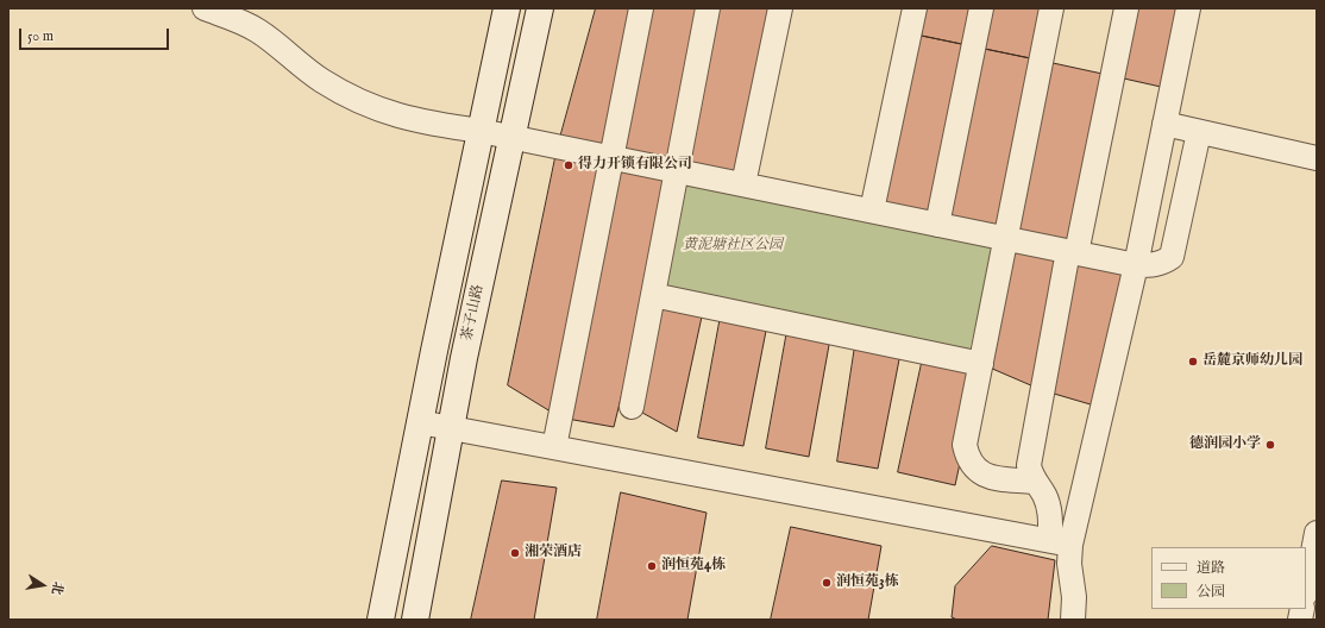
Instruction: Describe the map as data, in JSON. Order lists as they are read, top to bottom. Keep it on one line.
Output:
{"streets":{"main road":["茶子山路"]},"parks":["黄泥塘社区公园"],"places":["得力开锁有限公司","岳麓京师幼儿园","德润园小学","湘荣酒店","润恒苑4栋","润恒苑3栋"],"legend":["道路","公园"],"scale_bar":"50 m","north":"right"}
